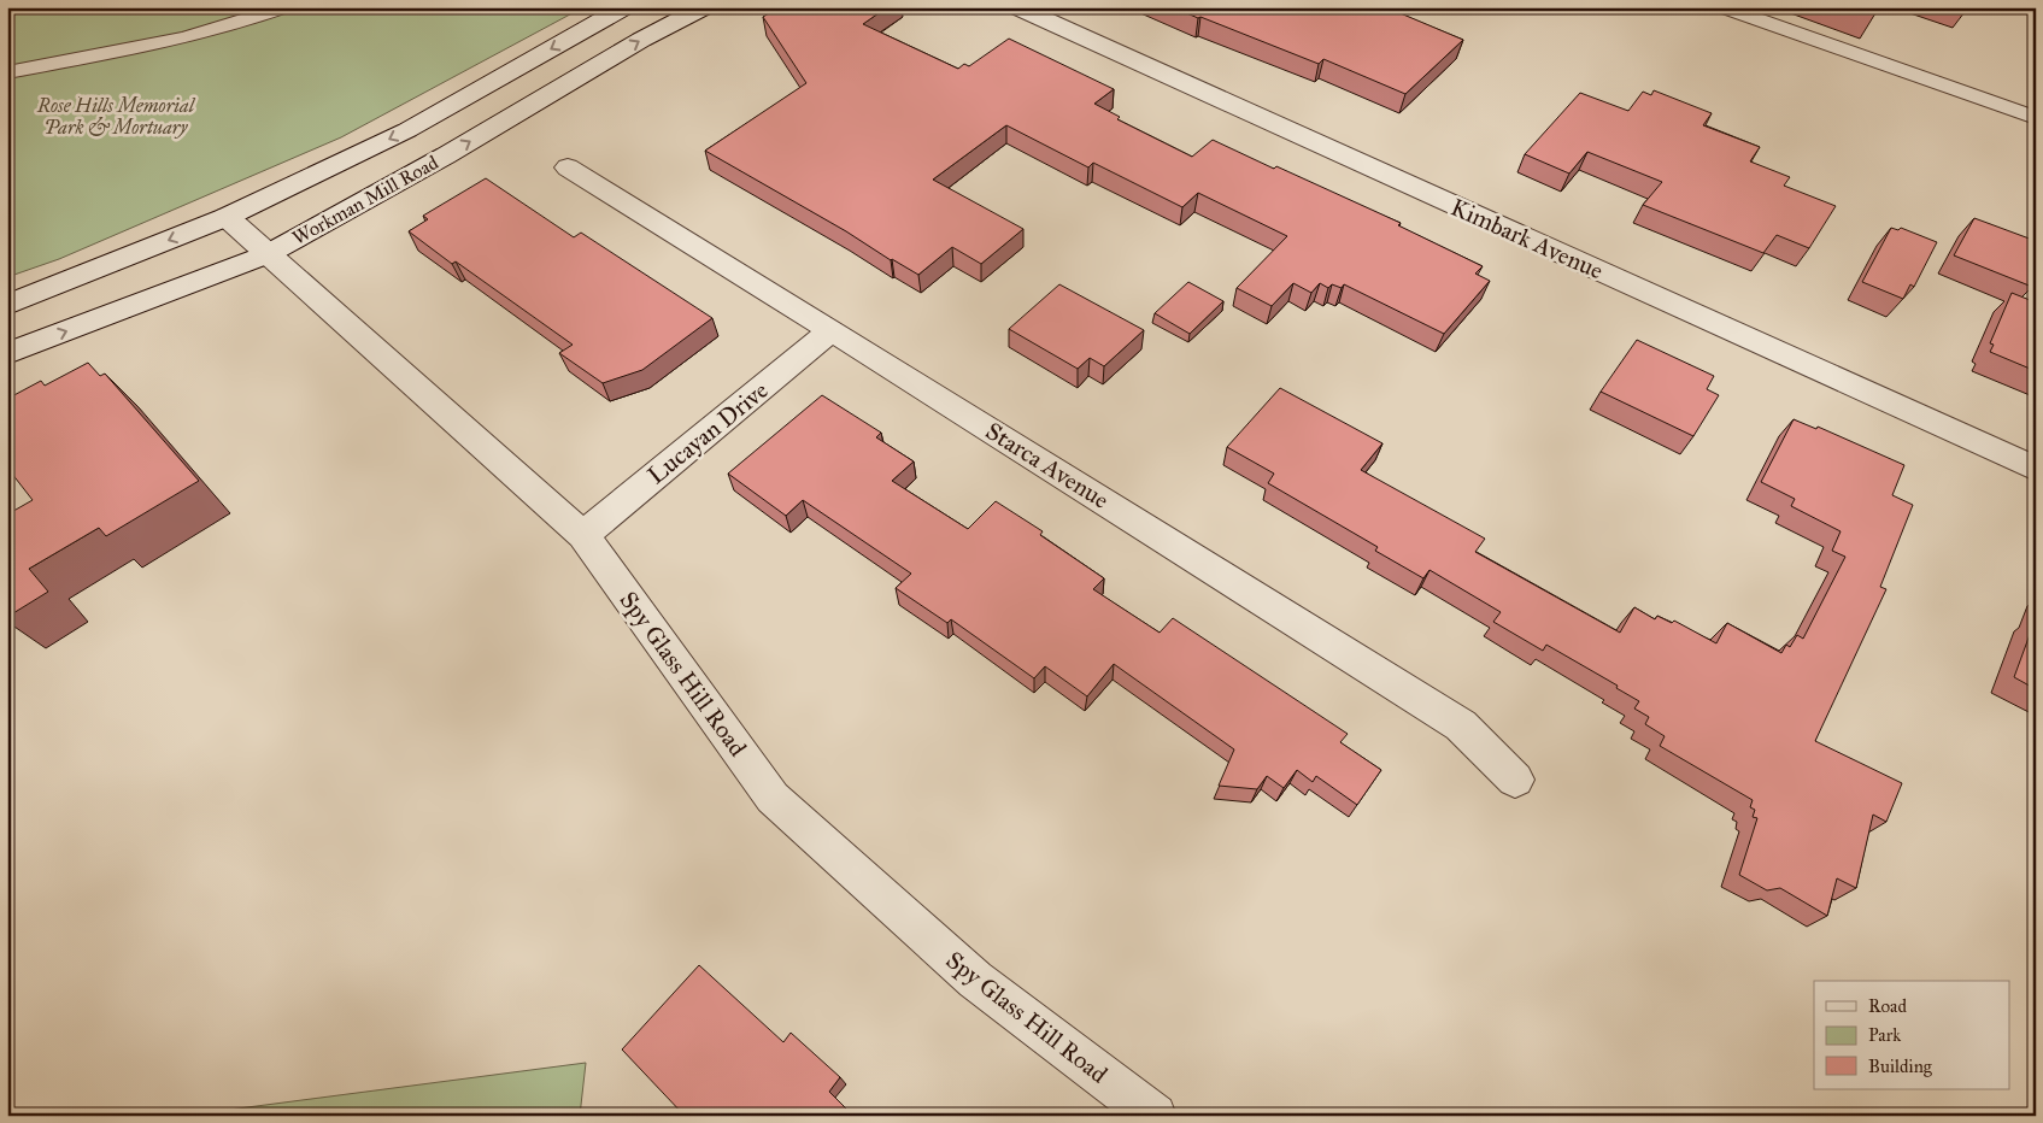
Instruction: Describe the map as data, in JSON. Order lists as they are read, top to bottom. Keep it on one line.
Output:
{"streets":{"street":["Workman Mill Road","Kimbark Avenue","Lucayan Drive","Starca Avenue","Spy Glass Hill Road"]},"crossings":[["Workman Mill Road","Spy Glass Hill Road"],["Lucayan Drive","Starca Avenue"],["Lucayan Drive","Spy Glass Hill Road"]],"parks":["Rose Hills Memorial Park & Mortuary"],"legend":["Road","Park","Building"]}
